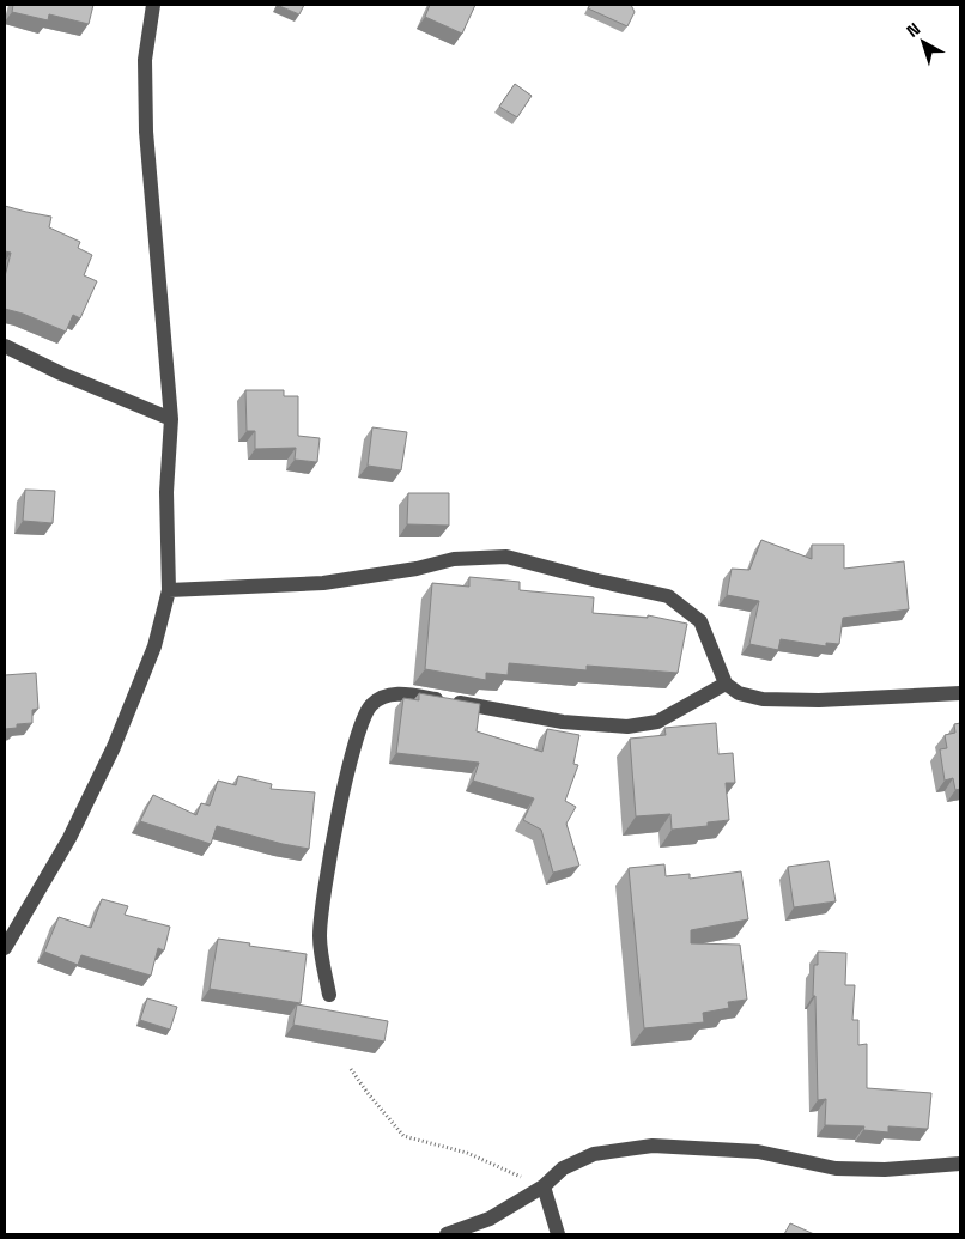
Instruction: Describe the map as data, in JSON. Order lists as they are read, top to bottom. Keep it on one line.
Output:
{"north":"top left"}
